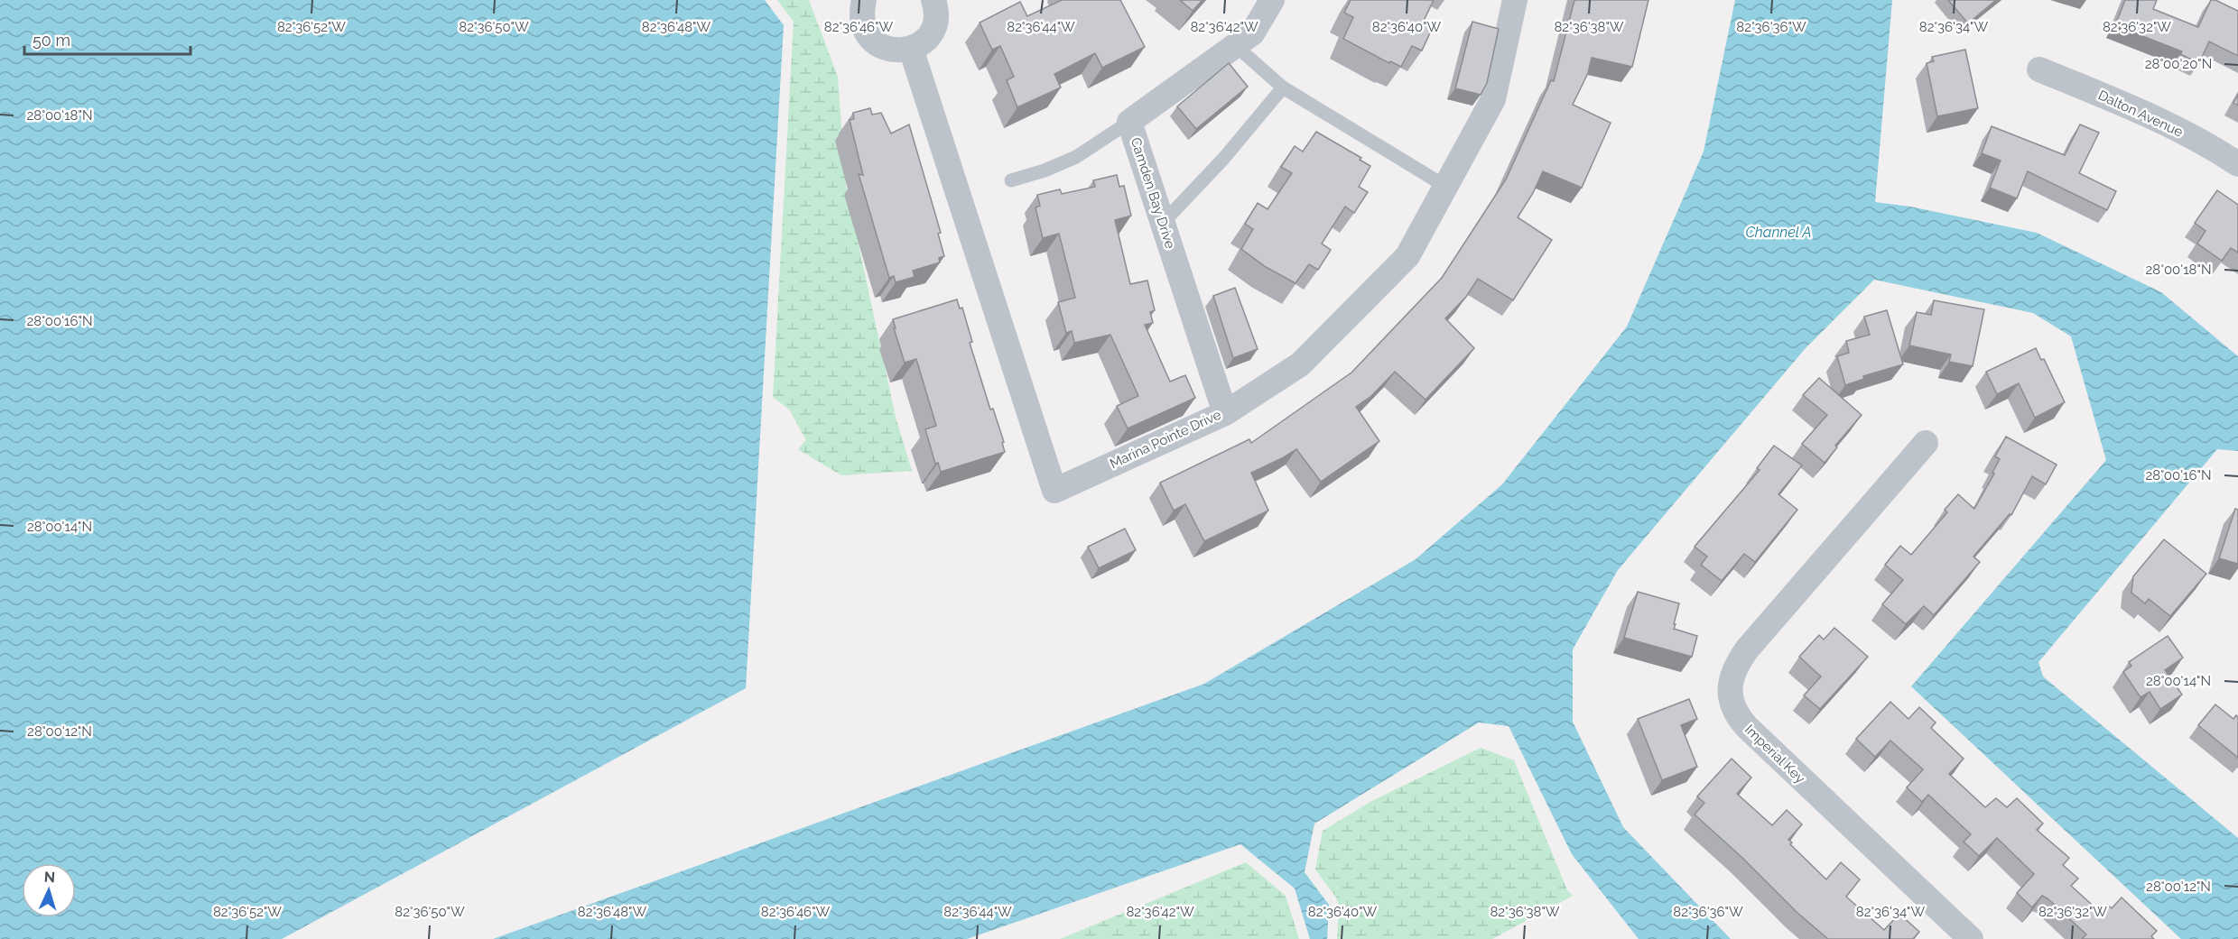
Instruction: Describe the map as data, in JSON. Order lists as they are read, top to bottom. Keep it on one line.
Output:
{"streets":{"street":["Dalton Avenue","Camden Bay Drive","Marina Pointe Drive","Imperial Key"]},"crossings":[["Camden Bay Drive","Marina Pointe Drive"]],"water":["Channel A"],"scale_bar":"50 m","north":"top","coordinates":["82°36'52\"W","82°36'50\"W","82°36'48\"W","82°36'46\"W","82°36'44\"W","82°36'42\"W","82°36'40\"W","82°36'38\"W","82°36'36\"W","82°36'34\"W","82°36'32\"W","28°00'20\"N","28°00'18\"N","28°00'16\"N","28°00'14\"N","28°00'12\"N"]}
